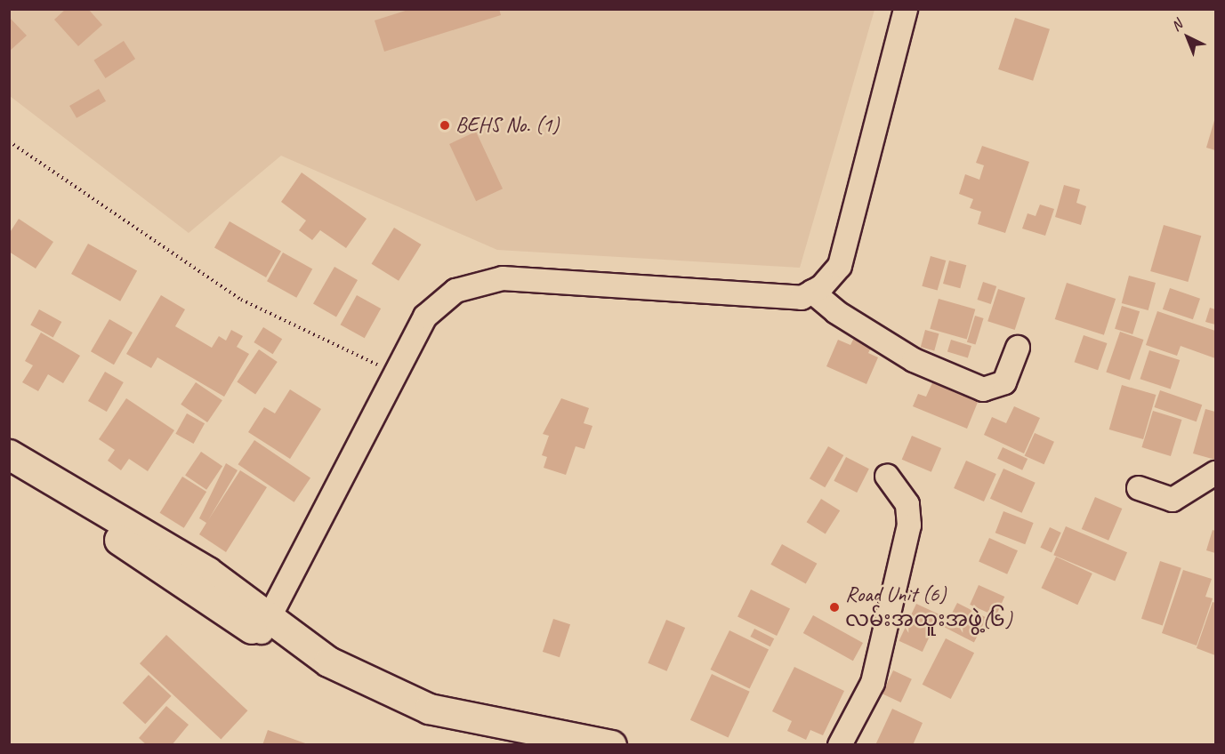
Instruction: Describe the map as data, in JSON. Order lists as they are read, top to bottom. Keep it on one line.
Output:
{"places":["BEHS No. (1)","Road Unit (6) လမ်းအထူးအဖွဲ့(၆)"],"north":"top left"}
